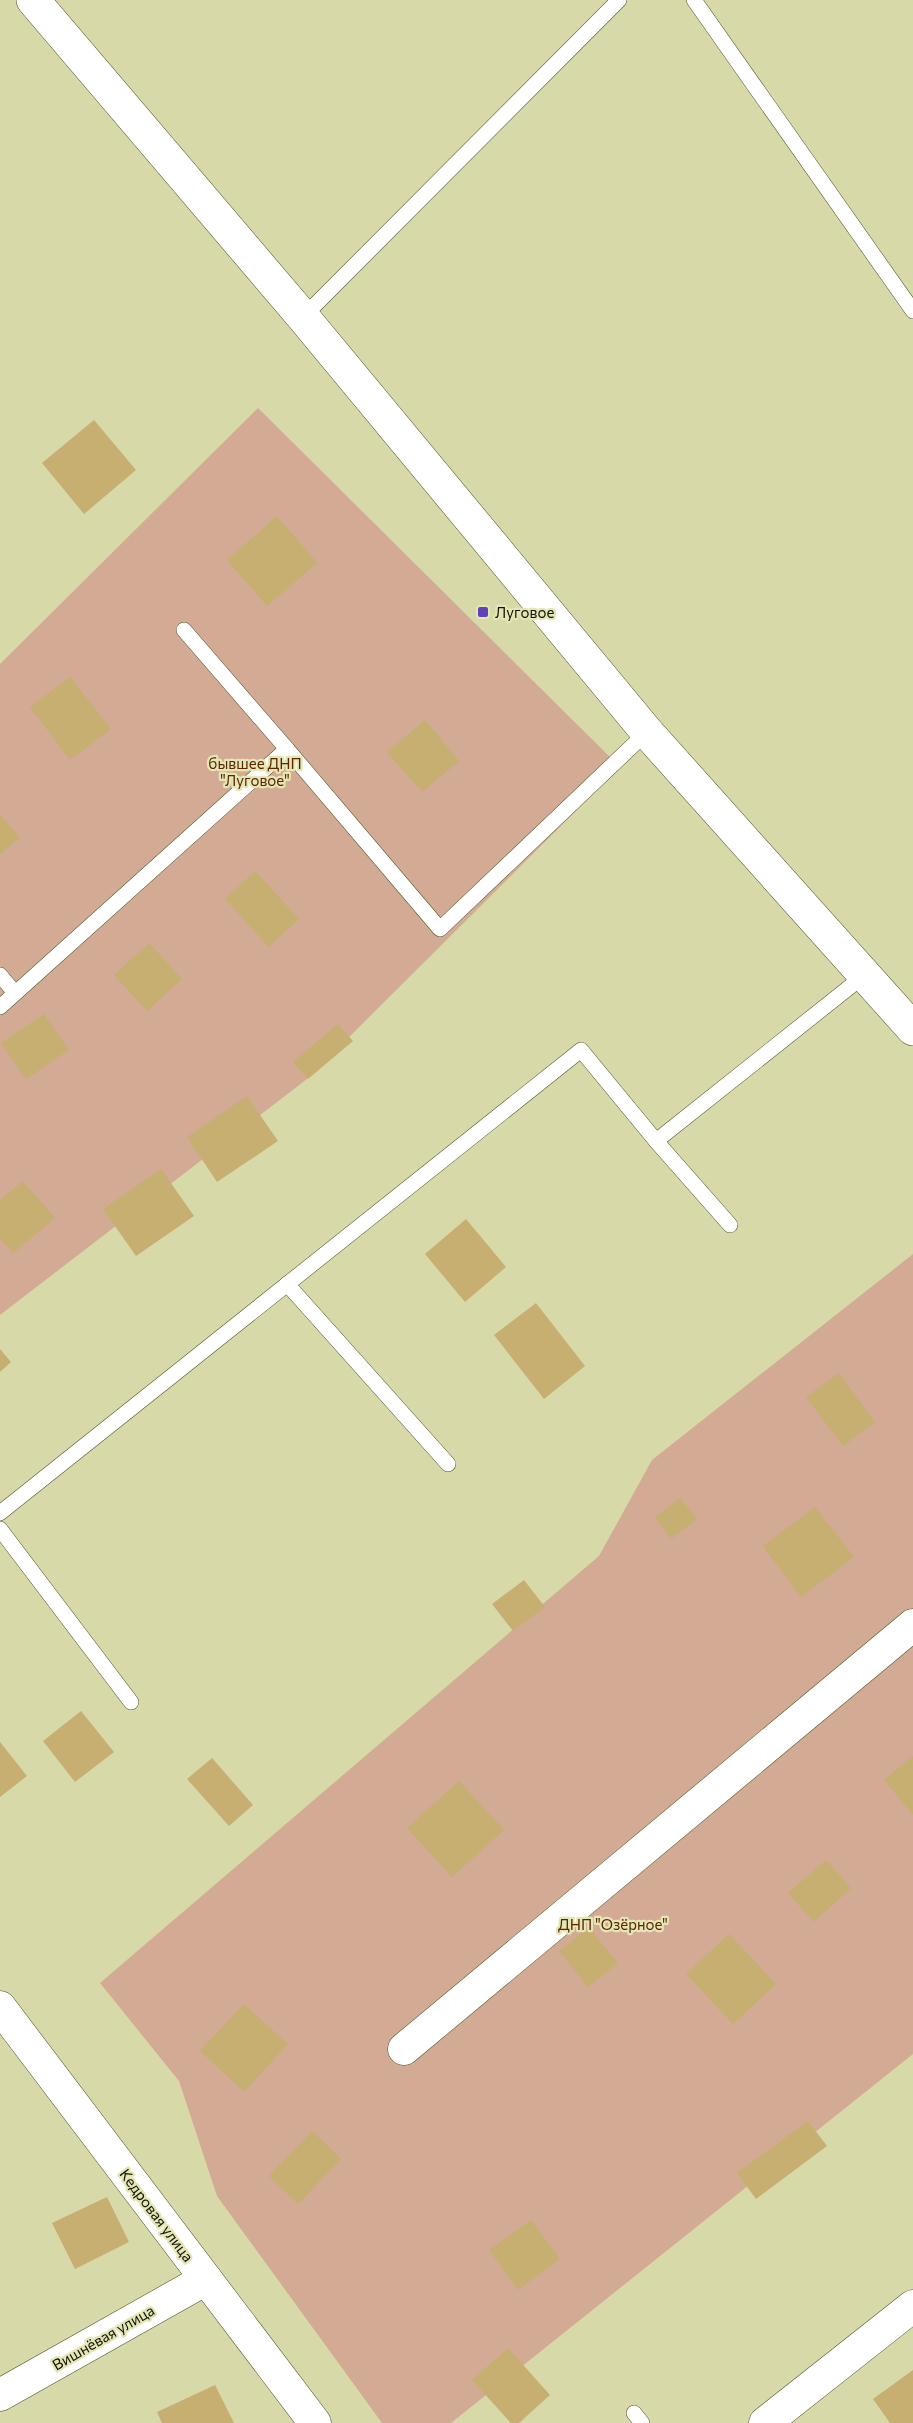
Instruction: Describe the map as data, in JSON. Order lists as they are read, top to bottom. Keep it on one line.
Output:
{"streets":{"street":["Кедровая улица","Вишнёвая улица"]},"crossings":[["Кедровая улица","Вишнёвая улица"]],"parks":["бывшее ДНП \"Луговое\"","ДНП \"Озёрное\""],"places":{"transit":["Луговое"]}}
